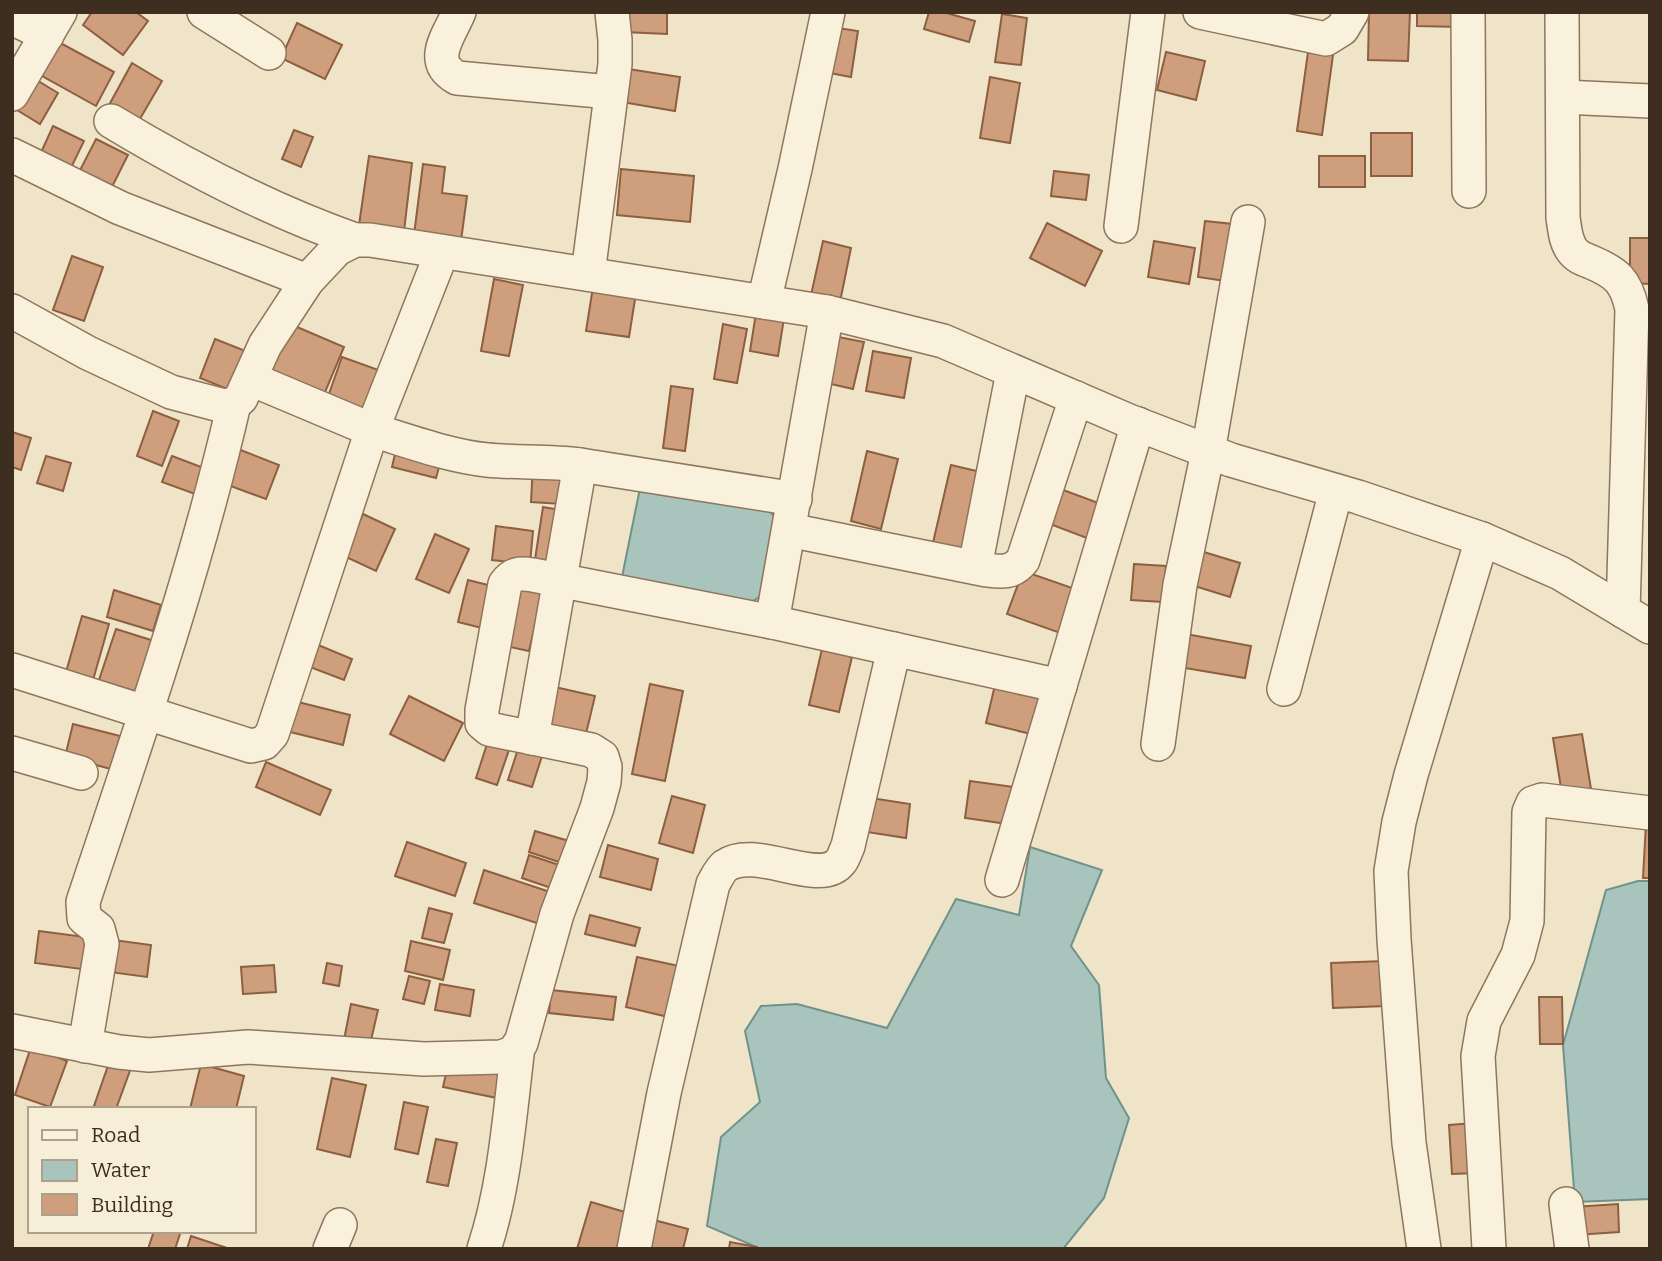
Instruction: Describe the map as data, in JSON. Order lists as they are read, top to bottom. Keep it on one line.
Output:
{"legend":["Road","Water","Building"]}
